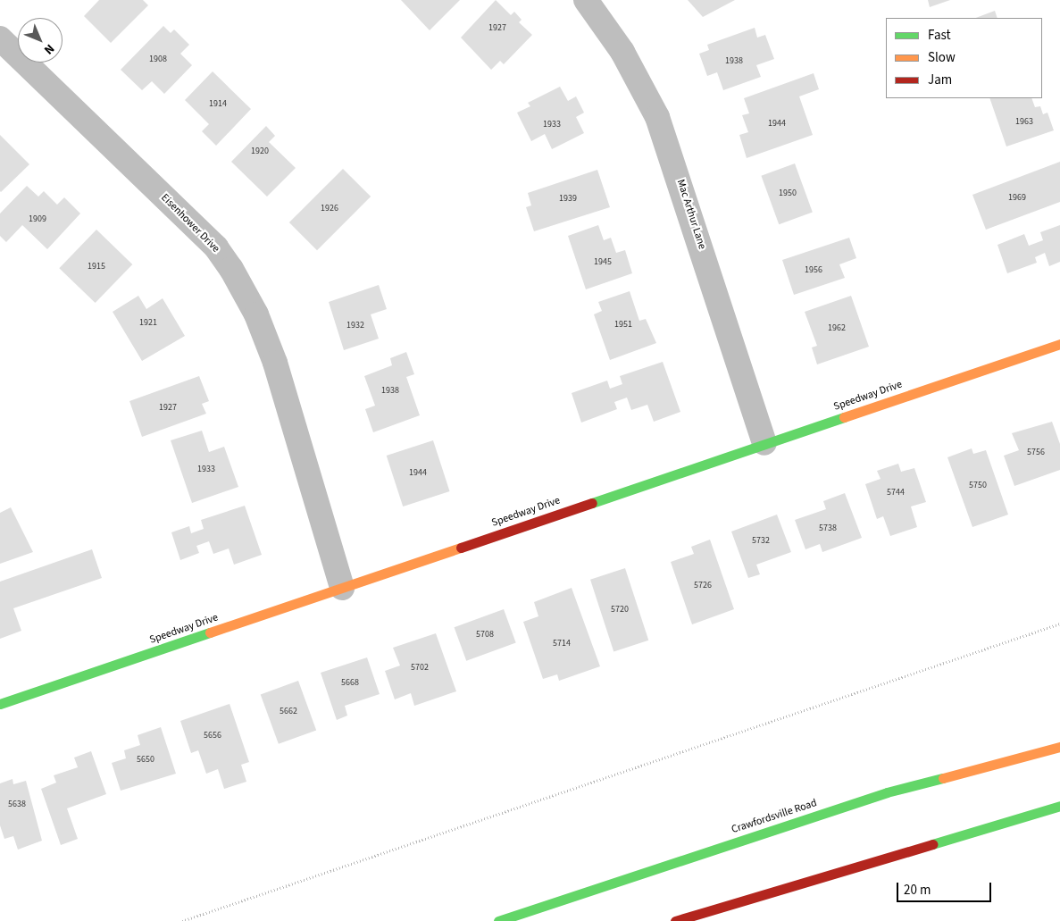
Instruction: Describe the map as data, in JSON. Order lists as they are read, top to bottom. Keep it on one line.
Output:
{"streets":{"street":["Mac Arthur Lane","Eisenhower Drive","Speedway Drive","Crawfordsville Road"]},"crossings":[["Mac Arthur Lane","Speedway Drive"],["Eisenhower Drive","Speedway Drive"]],"house_numbers":["1927","1908","1938","1914","1963","1944","1933","1920","1950","1969","1939","1926","1909","1945","1915","1956","1921","1951","1932","1962","1938","1927","5756","1933","1944","5750","5744","5738","5732","5726","5720","5708","5714","5702","5668","5662","5656","5650","5638"],"legend":["Fast","Slow","Jam"],"scale_bar":"20 m","north":"bottom right"}
